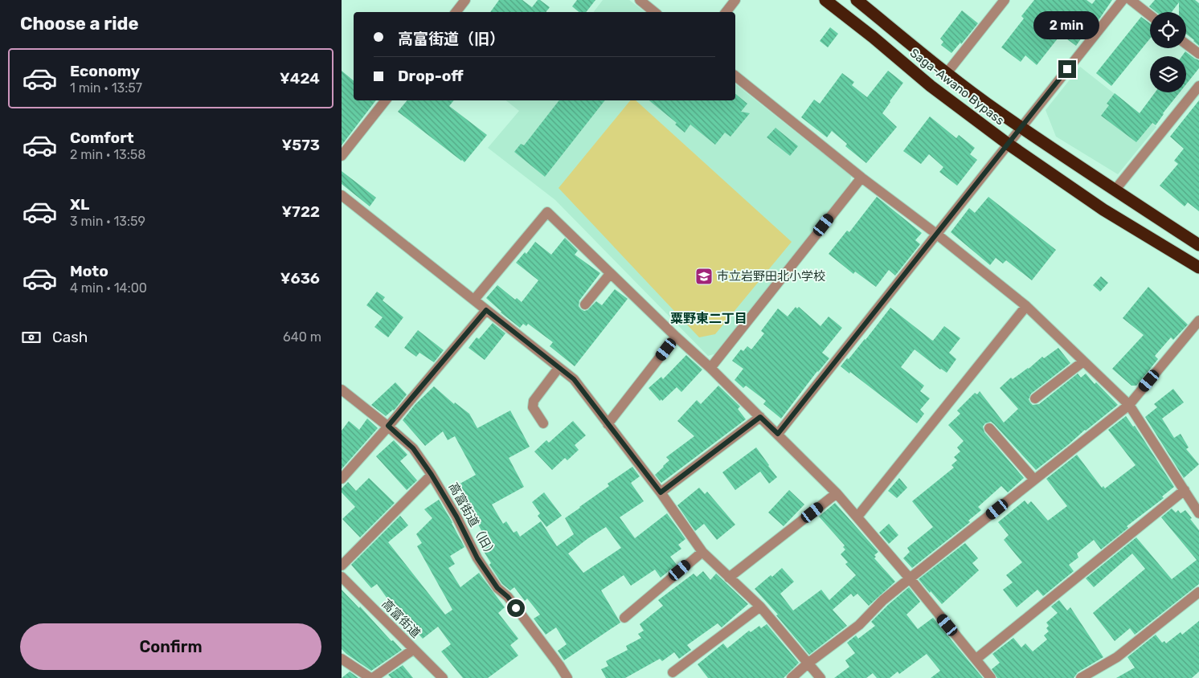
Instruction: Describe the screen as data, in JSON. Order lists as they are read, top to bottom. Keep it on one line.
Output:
{"streets":{"highway":["Saga-Awano Bypass"],"street":["高富街道（旧）","高富街道"]},"districts":["粟野東二丁目"],"places":{"school or university":["市立岩野田北小学校"]},"page":{"heading":"Choose a ride","bubble":"2 min","banner":["高富街道（旧）","Drop-off"],"list":[{"name":"Economy","note":"1 min · 13:57","value":"¥424"},{"name":"Comfort","note":"2 min · 13:58","value":"¥573"},{"name":"XL","note":"3 min · 13:59","value":"¥722"},{"name":"Moto","note":"4 min · 14:00","value":"¥636"}],"pay":["Cash","640 m"],"buttons":"Confirm"}}
